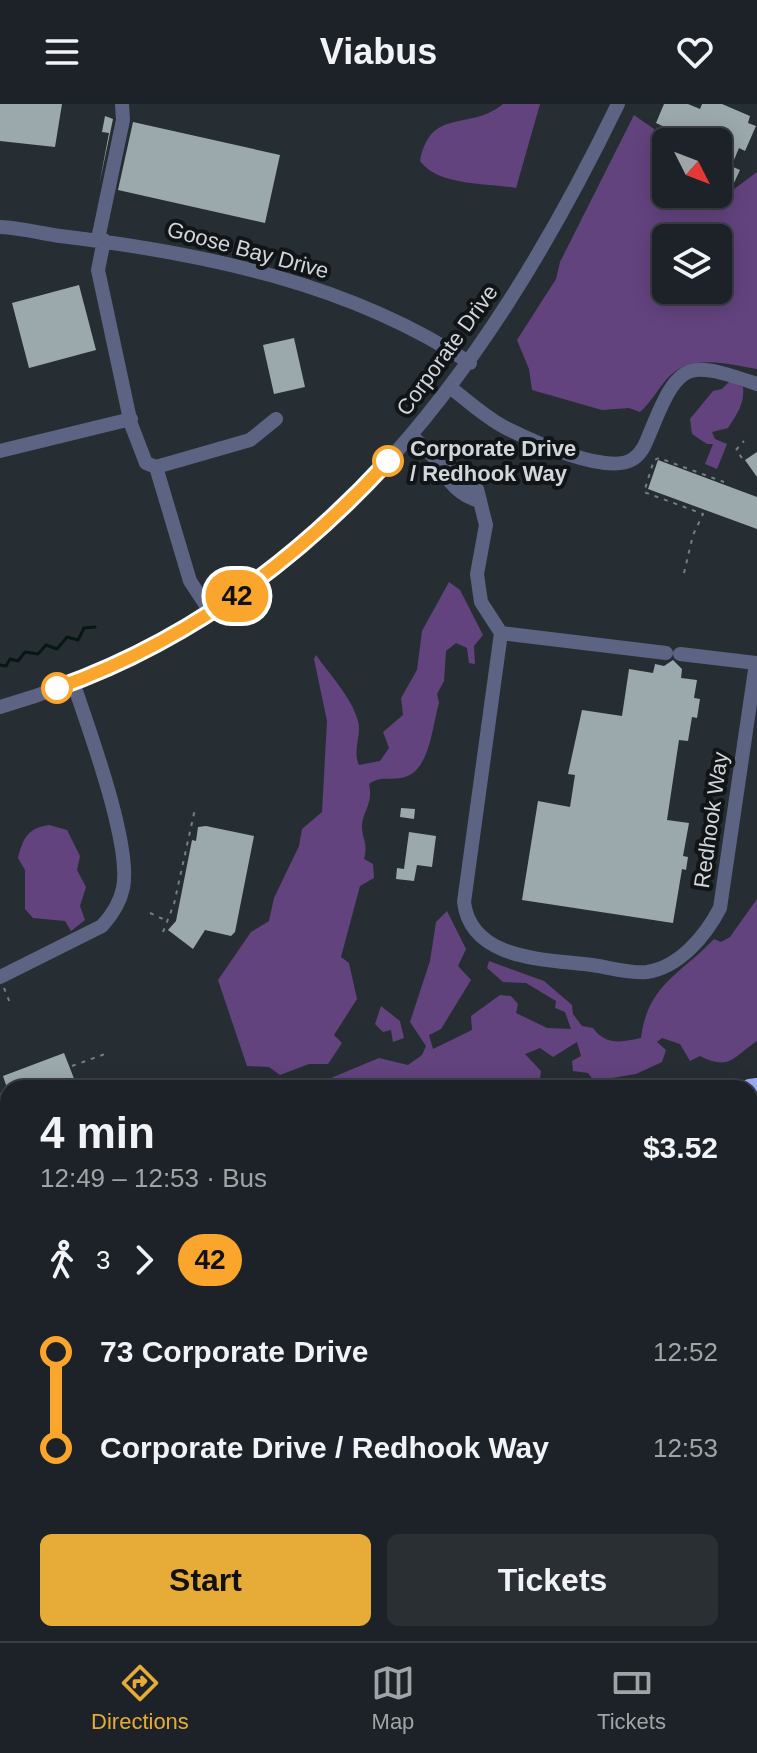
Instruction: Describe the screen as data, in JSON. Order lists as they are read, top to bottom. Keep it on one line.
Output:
{"streets":{"street":["Goose Bay Drive","Corporate Drive","Redhook Way"]},"crossings":[["Goose Bay Drive","Corporate Drive"]],"places":["Corporate Drive / Redhook Way"],"lines":["bus line 42"],"north":"bottom right","page":{"header":"Viabus","on_map":"42","heading":["4 min","12:49 – 12:53 · Bus","$3.52"],"legs":["3","42"],"list":[{"name":"73 Corporate Drive","value":"12:52"},{"name":"Corporate Drive / Redhook Way","value":"12:53"}],"buttons":["Start","Tickets"],"tabs":["Directions","Map","Tickets"]}}
